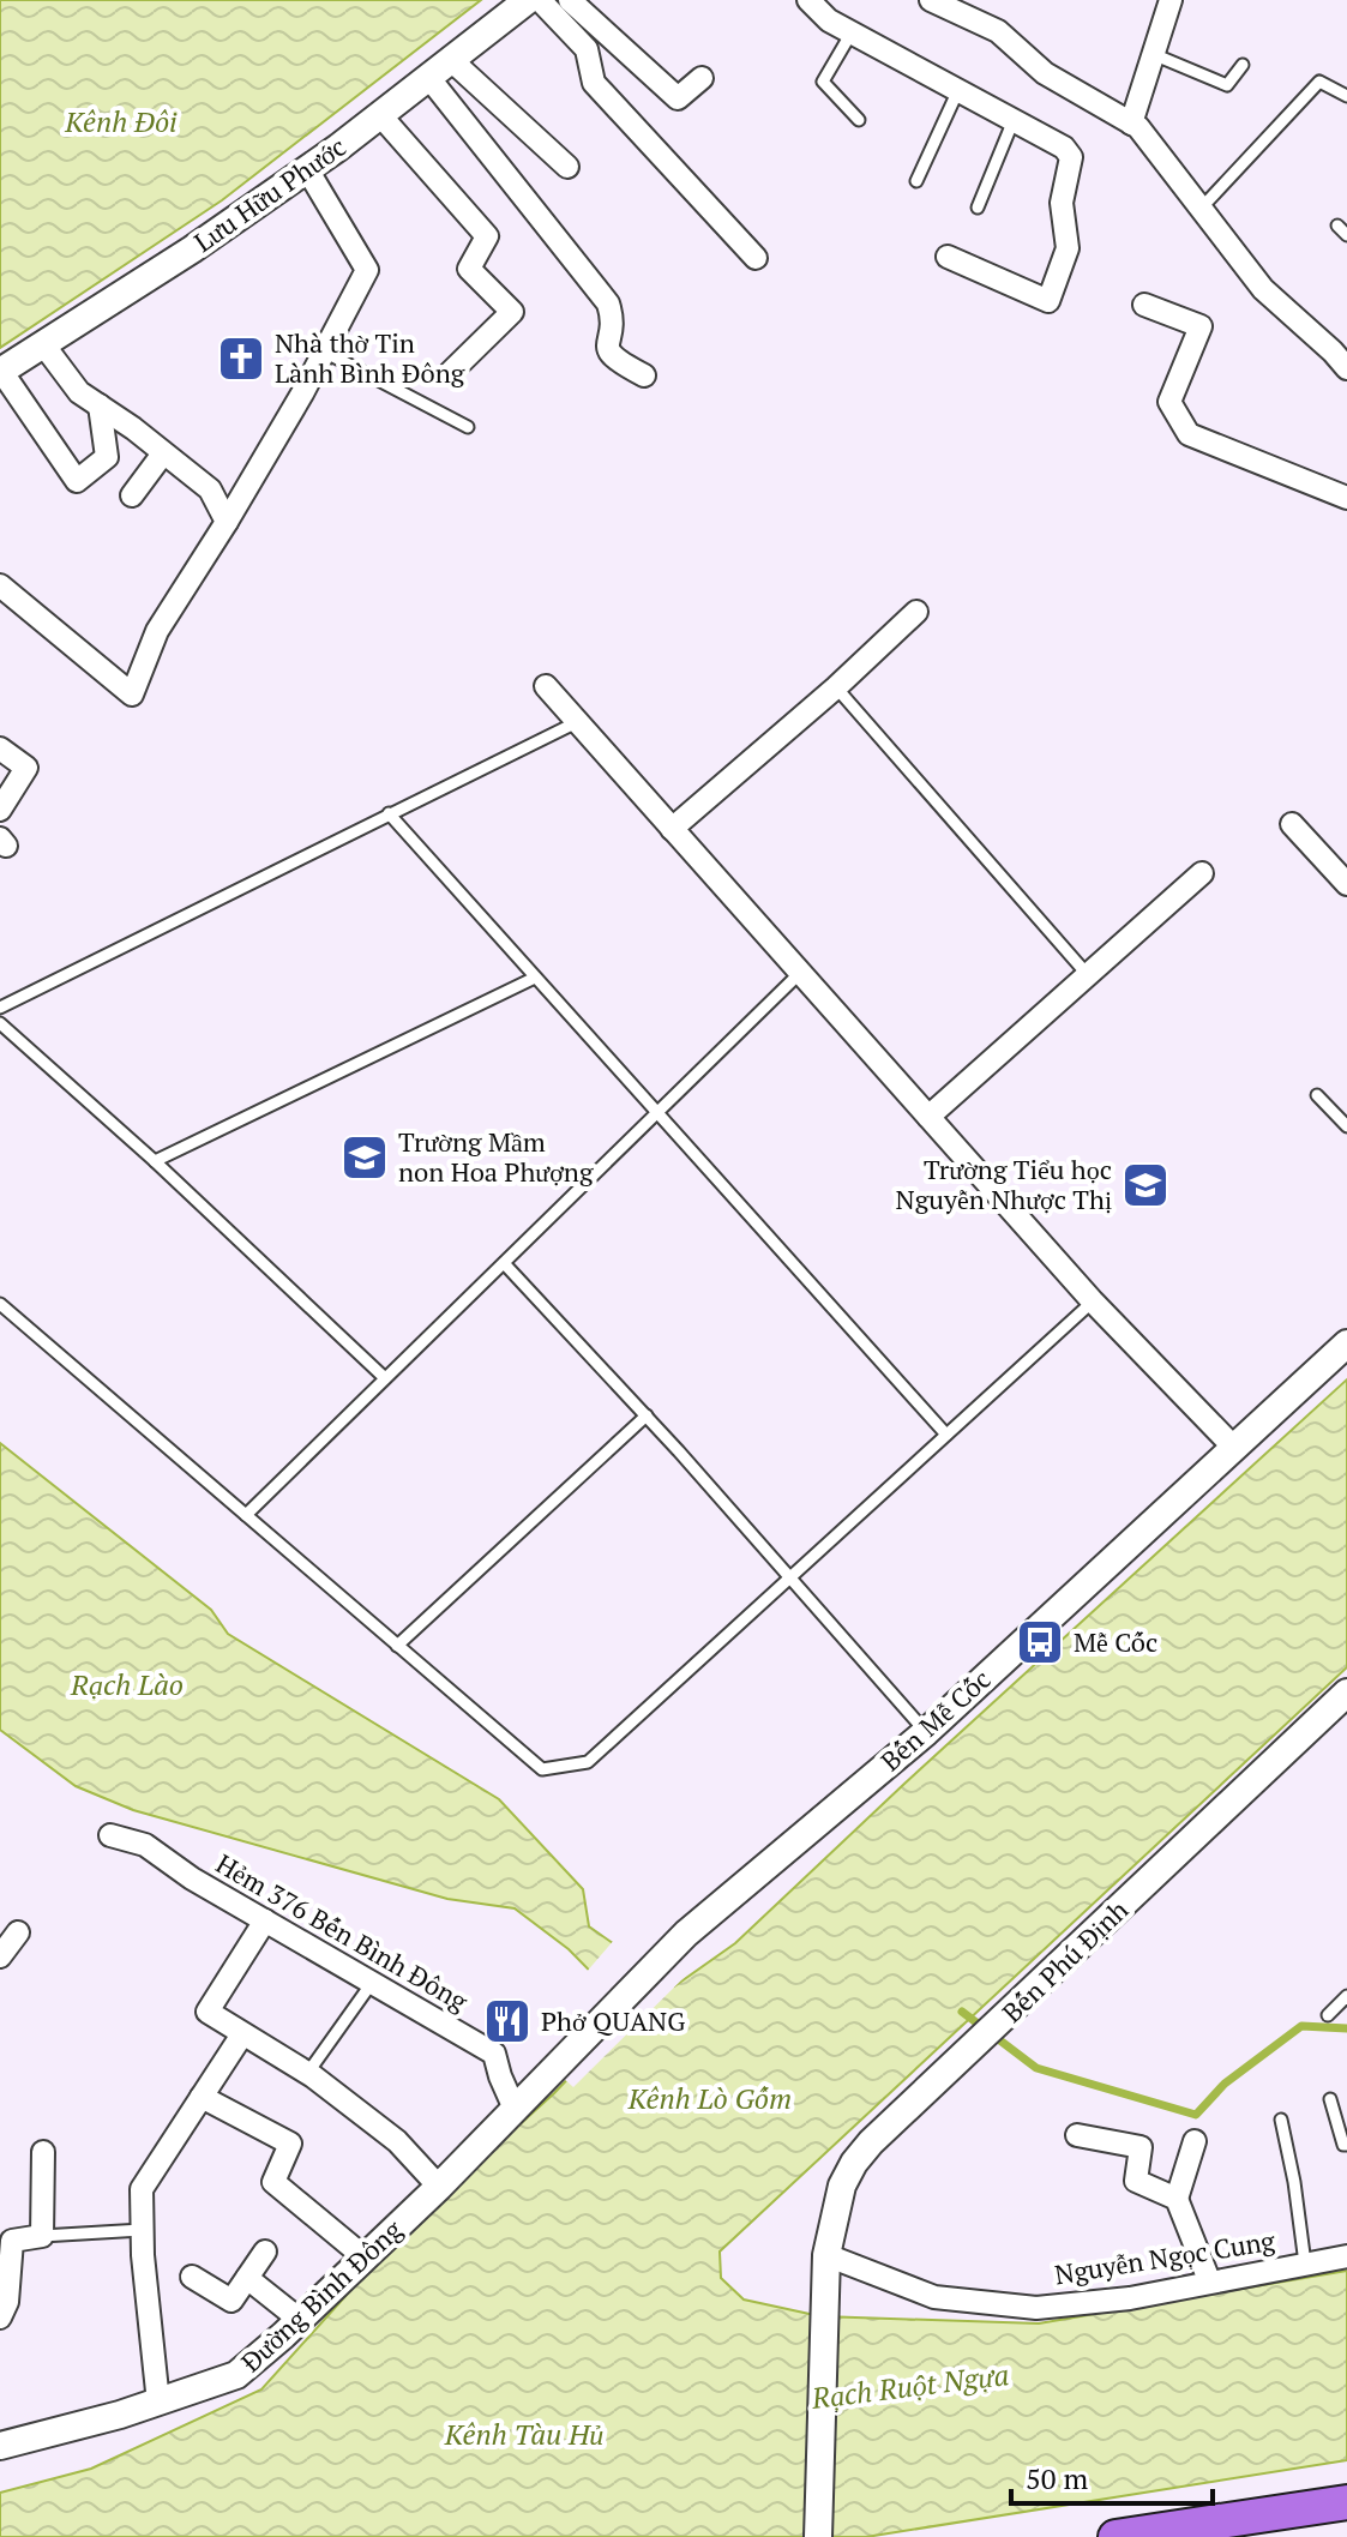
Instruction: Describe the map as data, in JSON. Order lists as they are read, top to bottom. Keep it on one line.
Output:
{"streets":{"street":["Lưu Hữu Phước","Bến Mễ Cốc","Hẻm 376 Bến Bình Đông","Bến Phú Định","Nguyễn Ngọc Cung","Đường Bình Đông"]},"crossings":[["Bến Mễ Cốc","Đường Bình Đông"],["Hẻm 376 Bến Bình Đông","Đường Bình Đông"],["Bến Phú Định","Nguyễn Ngọc Cung"]],"water":["Kênh Đôi","Rạch Lào","Kênh Lò Gốm","Rạch Ruột Ngựa","Kênh Tàu Hủ"],"places":{"church":["Nhà thờ Tin Lành Bình Đông"],"school or university":["Trường Mầm non Hoa Phượng","Trường Tiểu học Nguyễn Nhược Thị"],"bus stop":["Mễ Cốc"],"restaurant":["Phở QUANG"]},"scale_bar":"50 m"}
